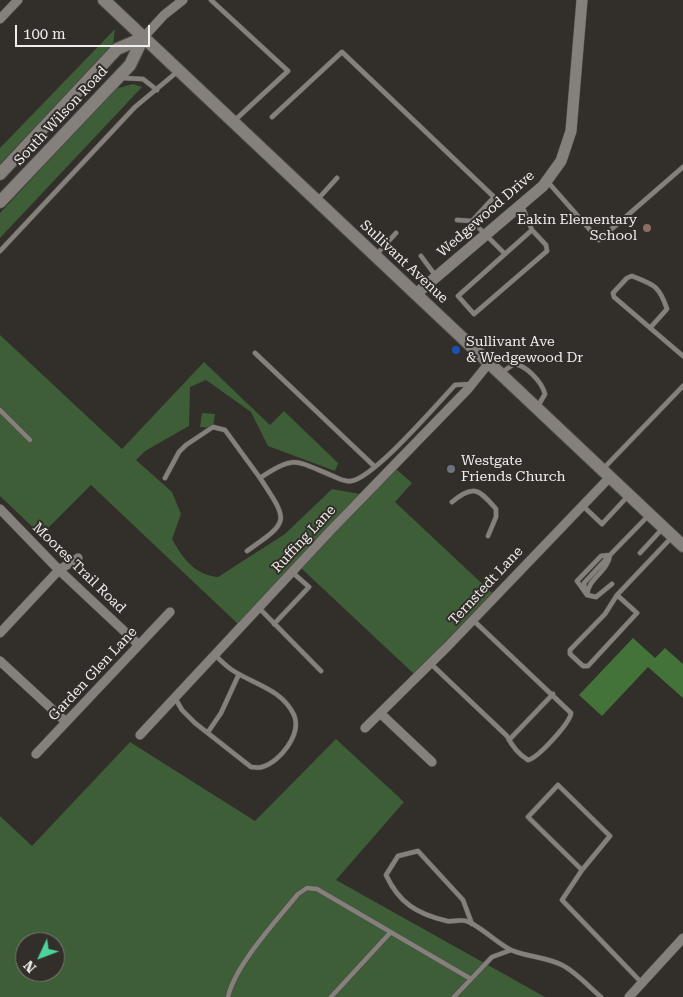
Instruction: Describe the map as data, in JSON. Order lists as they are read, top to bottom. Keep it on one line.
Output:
{"streets":{"main road":["South Wilson Road","Sullivant Avenue"],"street":["Wedgewood Drive","Ruffing Lane","Moores Trail Road","Ternstedt Lane","Garden Glen Lane"]},"crossings":[["South Wilson Road","Sullivant Avenue"],["Wedgewood Drive","Sullivant Avenue"],["Sullivant Avenue","Ruffing Lane"],["Sullivant Avenue","Ternstedt Lane"],["Moores Trail Road","Garden Glen Lane"]],"places":["Eakin Elementary School","Sullivant Ave & Wedgewood Dr","Westgate Friends Church"],"scale_bar":"100 m","north":"bottom left"}
